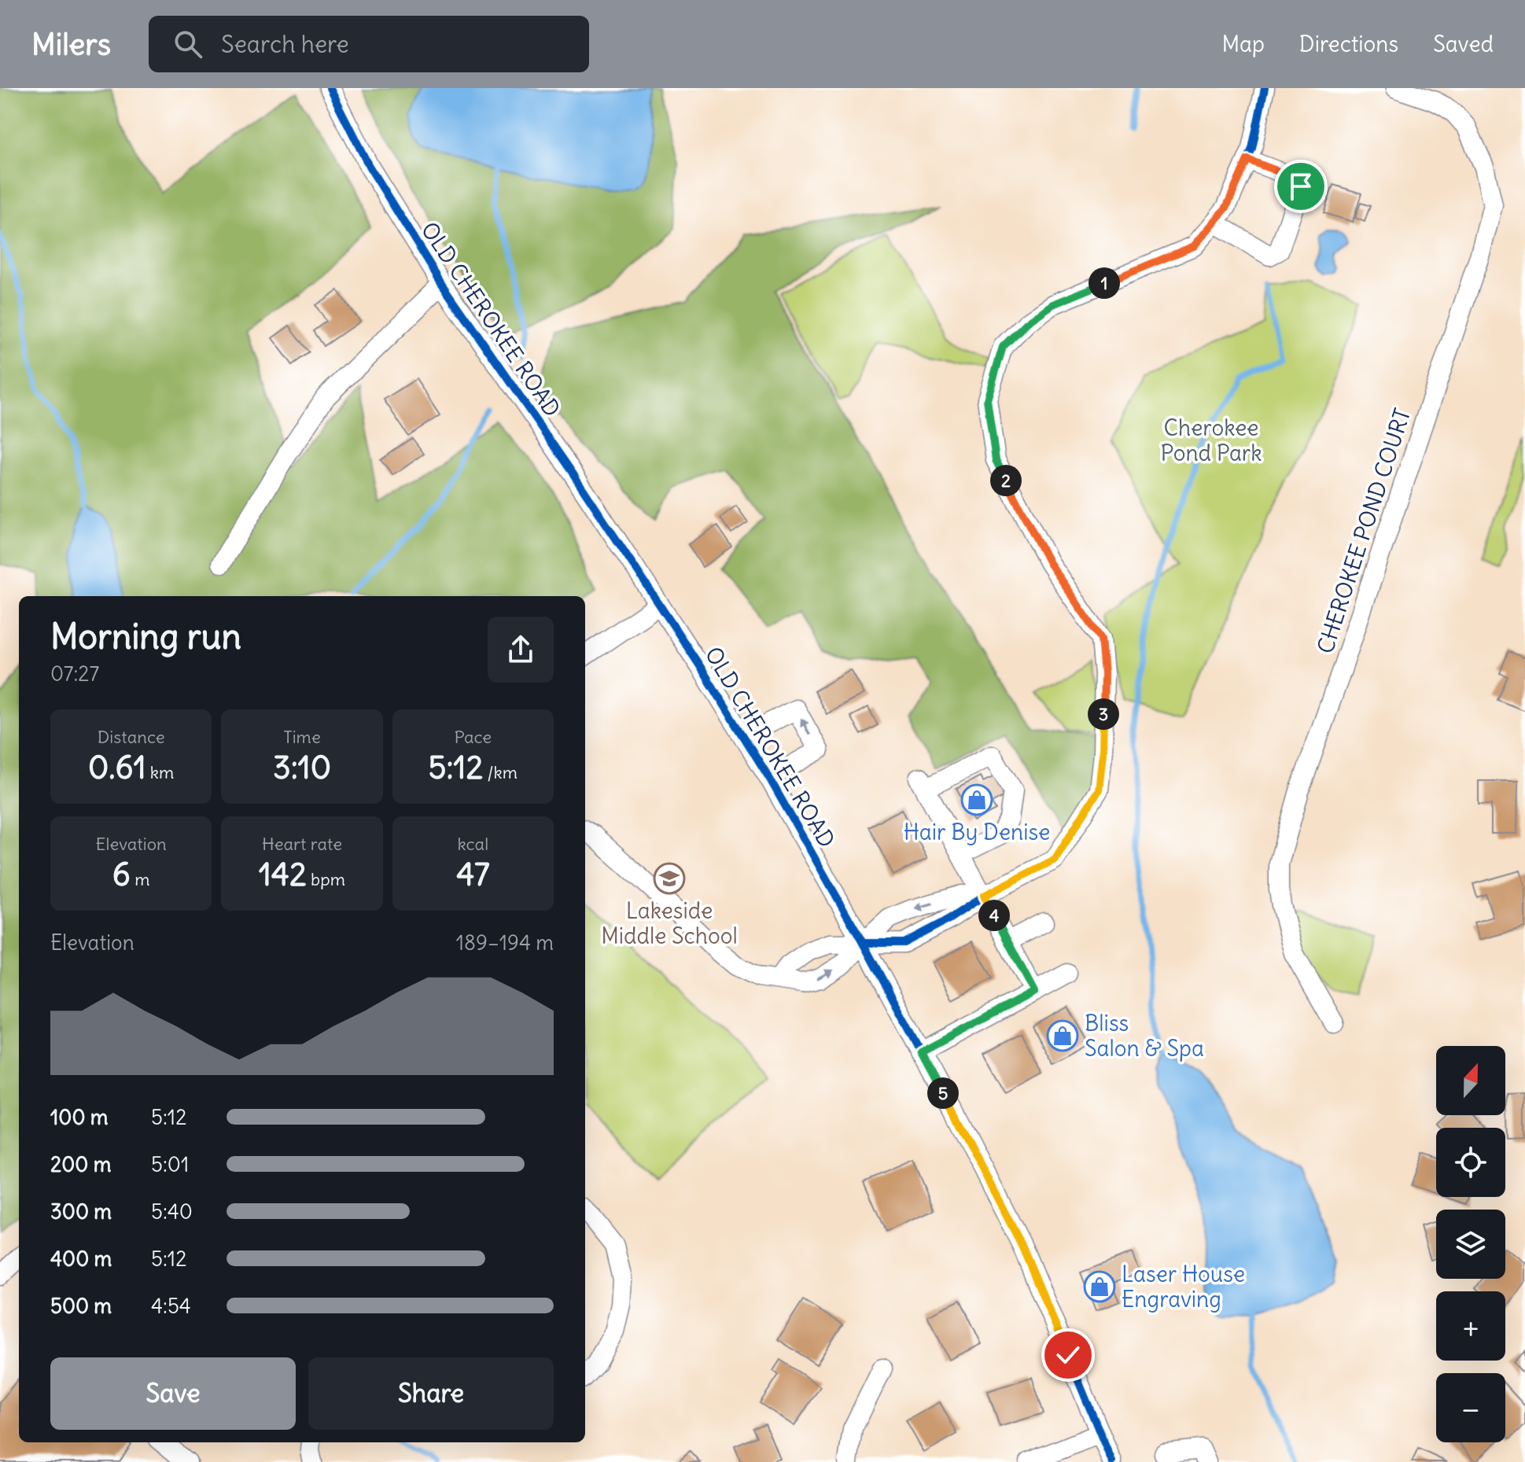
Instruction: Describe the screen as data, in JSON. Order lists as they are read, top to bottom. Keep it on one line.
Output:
{"streets":{"street":["OLD CHEROKEE ROAD","CHEROKEE POND COURT"]},"parks":["Cherokee Pond Park"],"places":{"shop":["Hair By Denise","Bliss Salon & Spa","Laser House Engraving"],"school or university":["Lakeside Middle School"]},"north":"top","page":{"header":"Milers","search":"Search here","nav":["Map","Directions","Saved"],"pins":["1","2","3","4","5"],"heading":["Morning run","07:27"],"stats":[["Distance","0.61 km"],["Time","3:10"],["Pace","5:12 /km"],["Elevation","6 m"],["Heart rate","142 bpm"],["kcal","47"]],"chart":["Elevation","189–194 m"],"map_buttons":["+","−"],"list":[{"name":"100 m","note":"5:12"},{"name":"200 m","note":"5:01"},{"name":"300 m","note":"5:40"},{"name":"400 m","note":"5:12"},{"name":"500 m","note":"4:54"}],"buttons":["Save","Share"]}}
